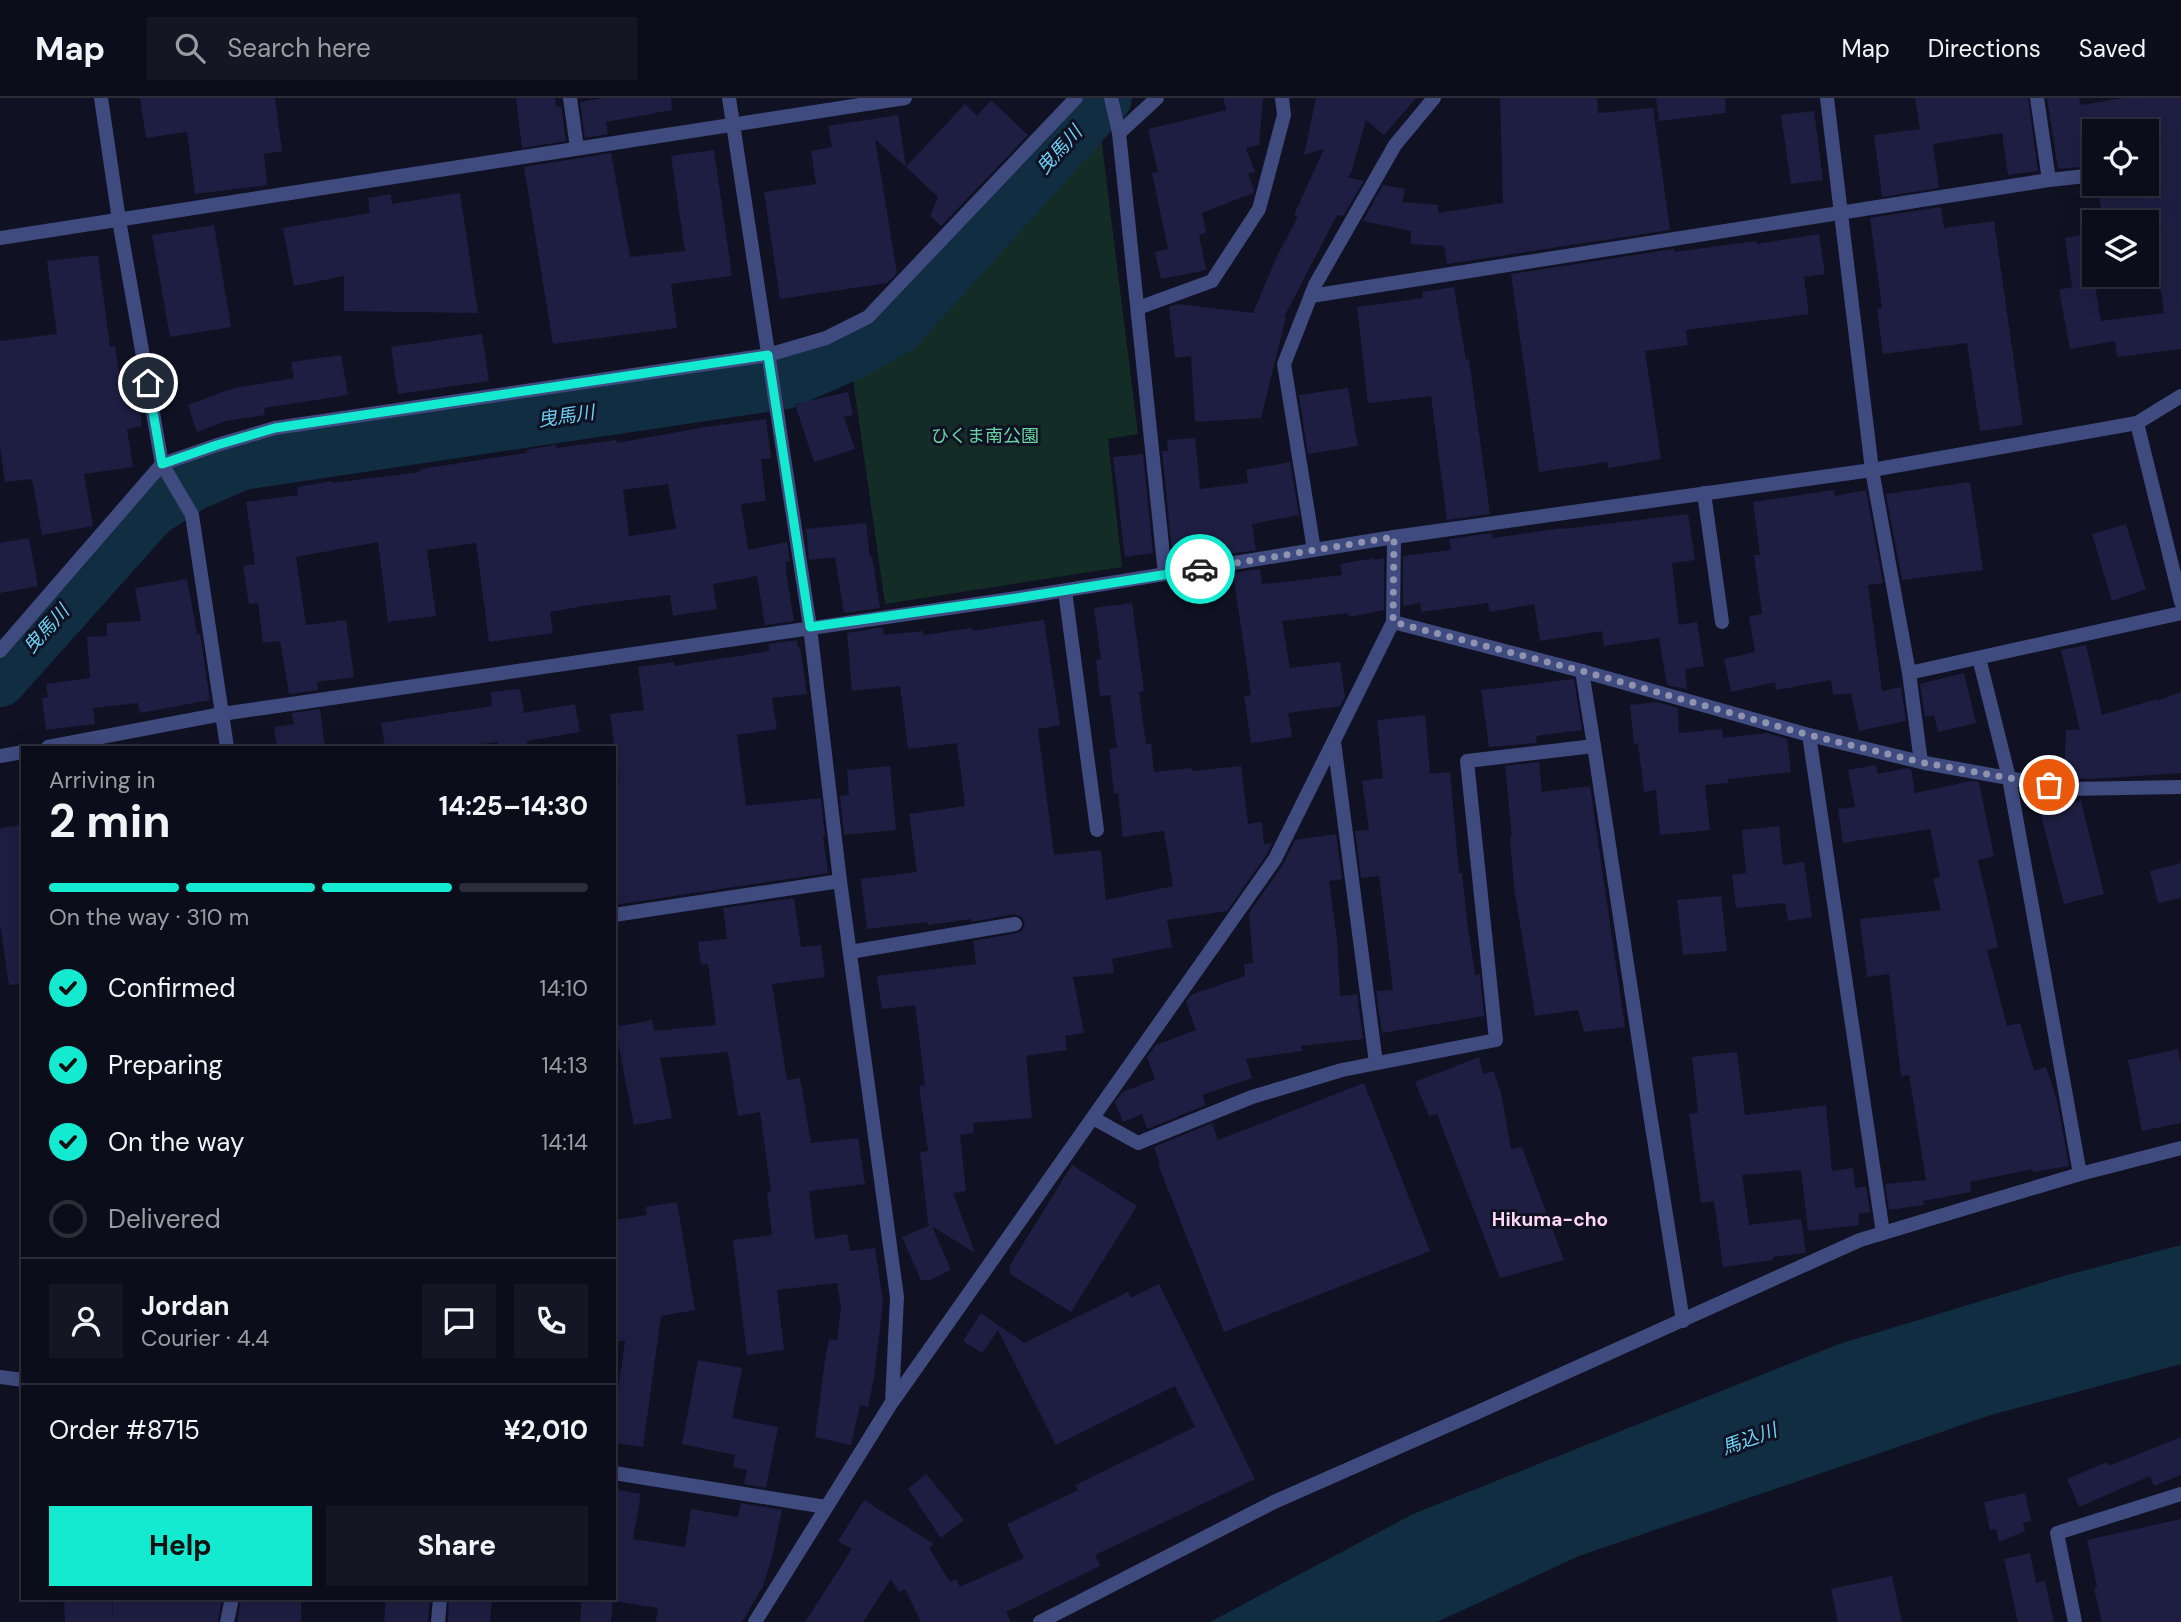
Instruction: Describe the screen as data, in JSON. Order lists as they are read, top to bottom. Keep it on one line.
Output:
{"districts":["Hikuma-cho"],"water":["曳馬川","馬込川"],"parks":["ひくま南公園"],"page":{"header":"Map","search":"Search here","nav":["Map","Directions","Saved"],"heading":["2 min","Arriving in","14:25–14:30"],"panel":["Jordan","Courier · 4.4","Order #8715","¥2,010"],"bar":"On the way · 310 m","list":[["Confirmed","14:10"],["Preparing","14:13"],["On the way","14:14"],"Delivered"],"buttons":["Help","Share"]}}
